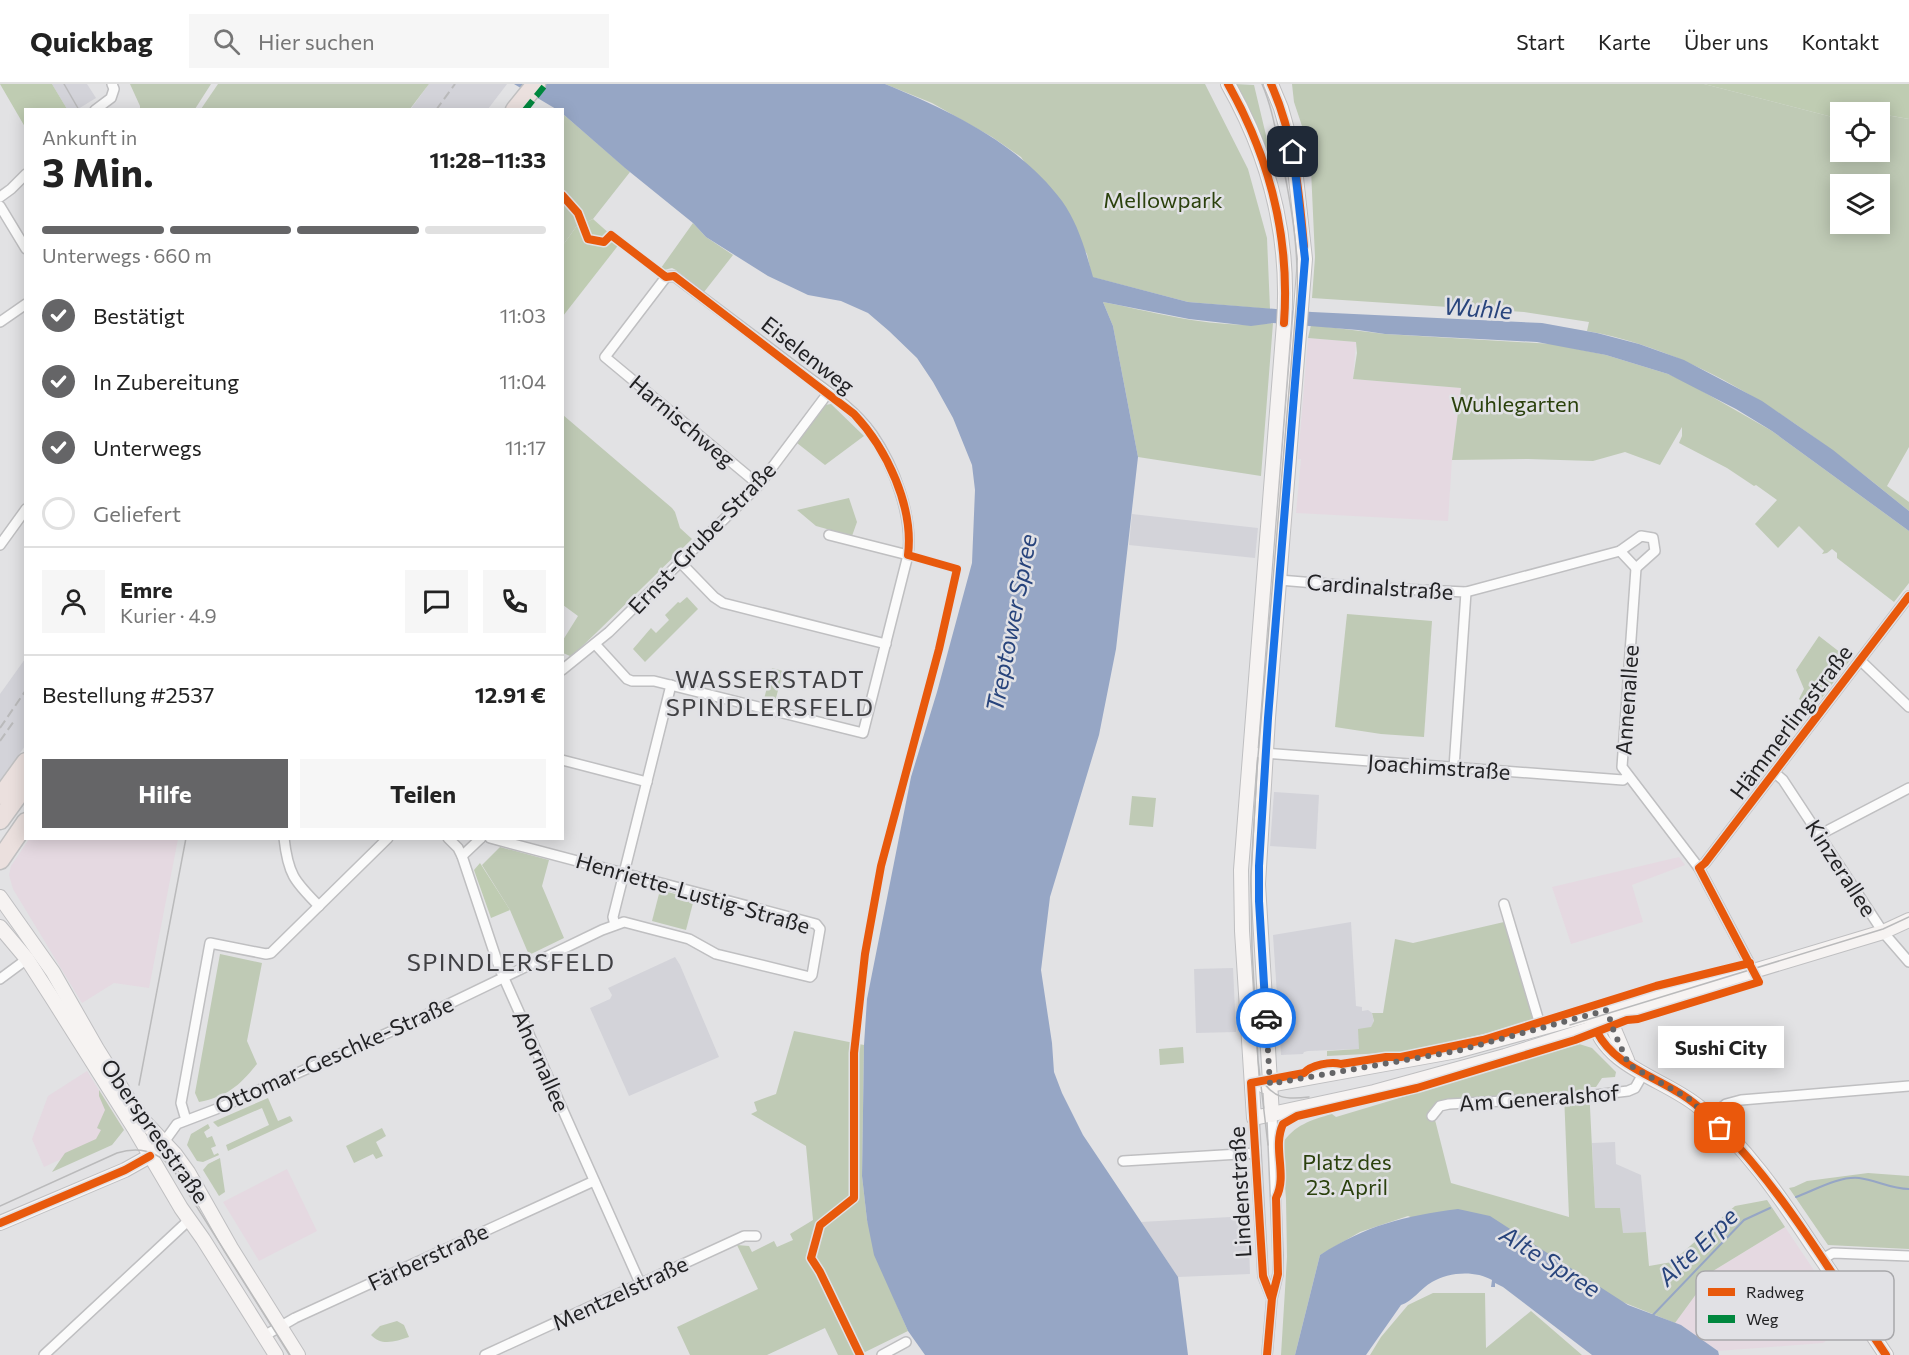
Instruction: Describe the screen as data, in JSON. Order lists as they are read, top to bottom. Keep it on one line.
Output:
{"streets":{"main road":["Ottomar-Geschke-Straße","Oberspreestraße","Lindenstraße"],"street":["Eiselenweg","Harnischweg","Ernst-Grube-Straße","Cardinalstraße","Annenallee","Hämmerlingstraße","Joachimstraße","Kinzerallee","Henriette-Lustig-Straße","Ahornallee","Am Generalshof","Färberstraße","Mentzelstraße"]},"crossings":[["Eiselenweg","Harnischweg"],["Eiselenweg","Ernst-Grube-Straße"],["Harnischweg","Ernst-Grube-Straße"],["Cardinalstraße","Annenallee"],["Cardinalstraße","Lindenstraße"],["Annenallee","Hämmerlingstraße"],["Annenallee","Joachimstraße"],["Hämmerlingstraße","Kinzerallee"],["Joachimstraße","Lindenstraße"],["Henriette-Lustig-Straße","Ottomar-Geschke-Straße"],["Ottomar-Geschke-Straße","Ahornallee"],["Ottomar-Geschke-Straße","Oberspreestraße"],["Ahornallee","Färberstraße"],["Ahornallee","Mentzelstraße"],["Oberspreestraße","Färberstraße"]],"districts":["WASSERSTADT SPINDLERSFELD","SPINDLERSFELD"],"water":["Wuhle","Treptower Spree","Alte Erpe","Alte Spree"],"parks":["Mellowpark","Wuhlegarten","Platz des 23. April"],"places":["Sushi City"],"legend":["Radweg","Weg"],"page":{"header":"Quickbag","search":"Hier suchen","nav":["Start","Karte","Über uns","Kontakt"],"heading":["3 Min.","Ankunft in","11:28–11:33"],"panel":["Emre","Kurier · 4.9","Bestellung #2537","12.91 €"],"bar":"Unterwegs · 660 m","list":[["Bestätigt","11:03"],["In Zubereitung","11:04"],["Unterwegs","11:17"],"Geliefert"],"buttons":["Hilfe","Teilen"],"bubble":"Sushi City"}}
